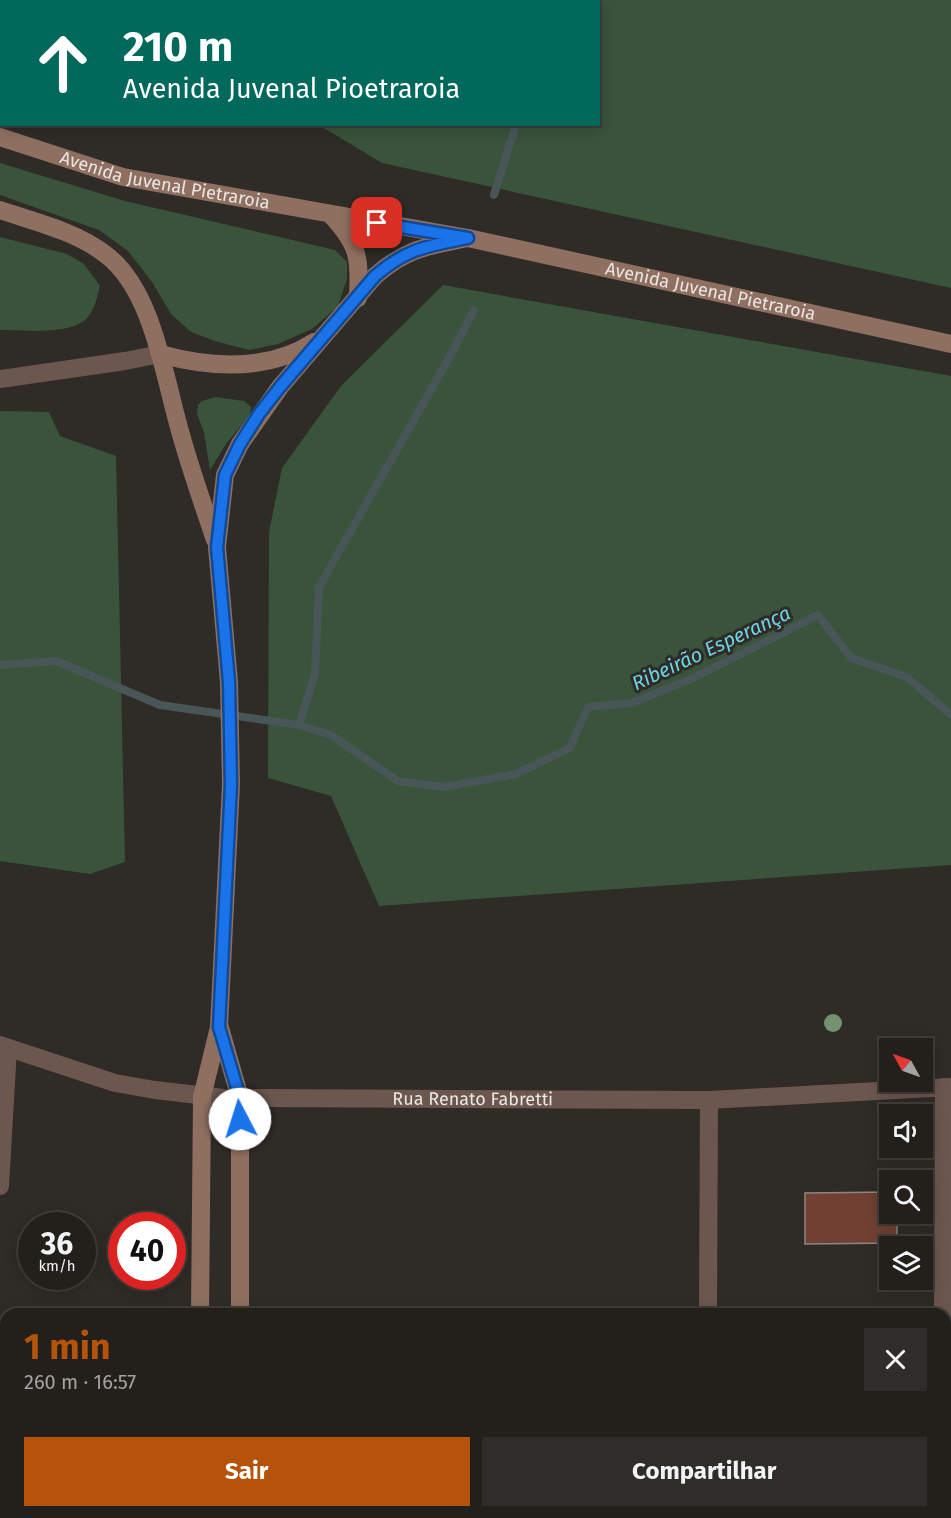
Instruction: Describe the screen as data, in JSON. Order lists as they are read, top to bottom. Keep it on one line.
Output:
{"streets":{"street":["Avenida Juvenal Pietraroia","Rua Renato Fabretti"]},"water":["Ribeirão Esperança"],"north":"top left","page":{"turn":["210 m","Avenida Juvenal Pioetraroia"],"speed":"36 km/h","limit":"40","heading":["1 min","260 m · 16:57"],"buttons":["Sair","Compartilhar"]}}
